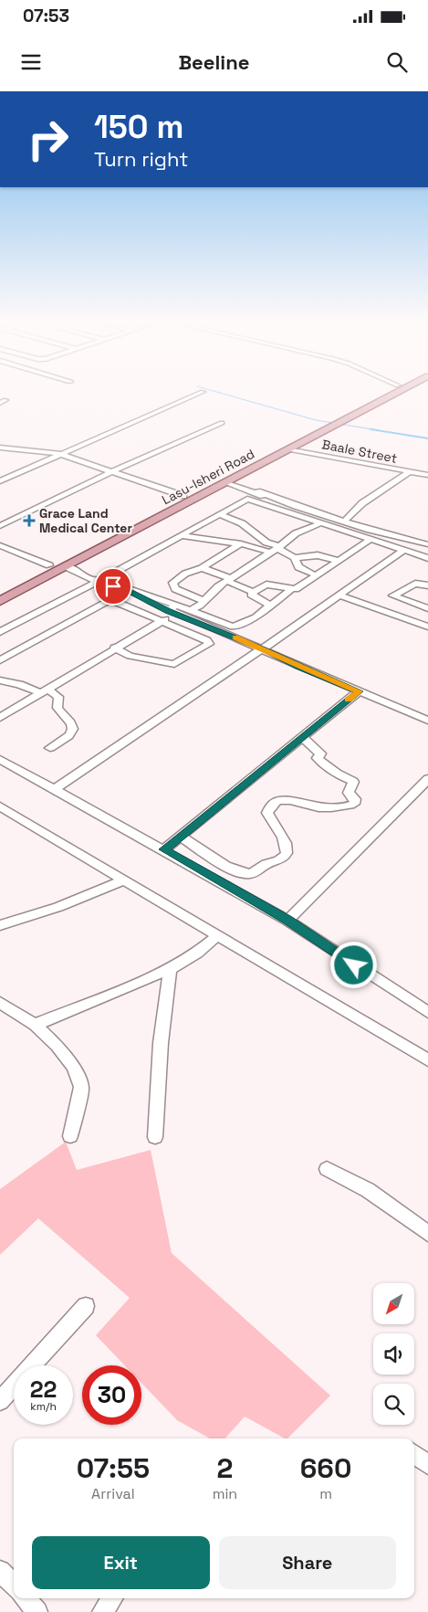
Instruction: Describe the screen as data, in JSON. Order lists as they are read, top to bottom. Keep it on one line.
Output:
{"streets":{"main road":["Lasu-Isheri Road"],"street":["Baale Street"]},"crossings":[["Baale Street","Lasu-Isheri Road"]],"places":{"health":["Grace Land Medical Center"]},"north":"bottom left","page":{"status":"07:53","header":"Beeline","turn":["150 m","Turn right"],"speed":"22 km/h","limit":"30","eta":["07:55","Arrival","2","min","660","m"],"buttons":["Exit","Share"]}}
